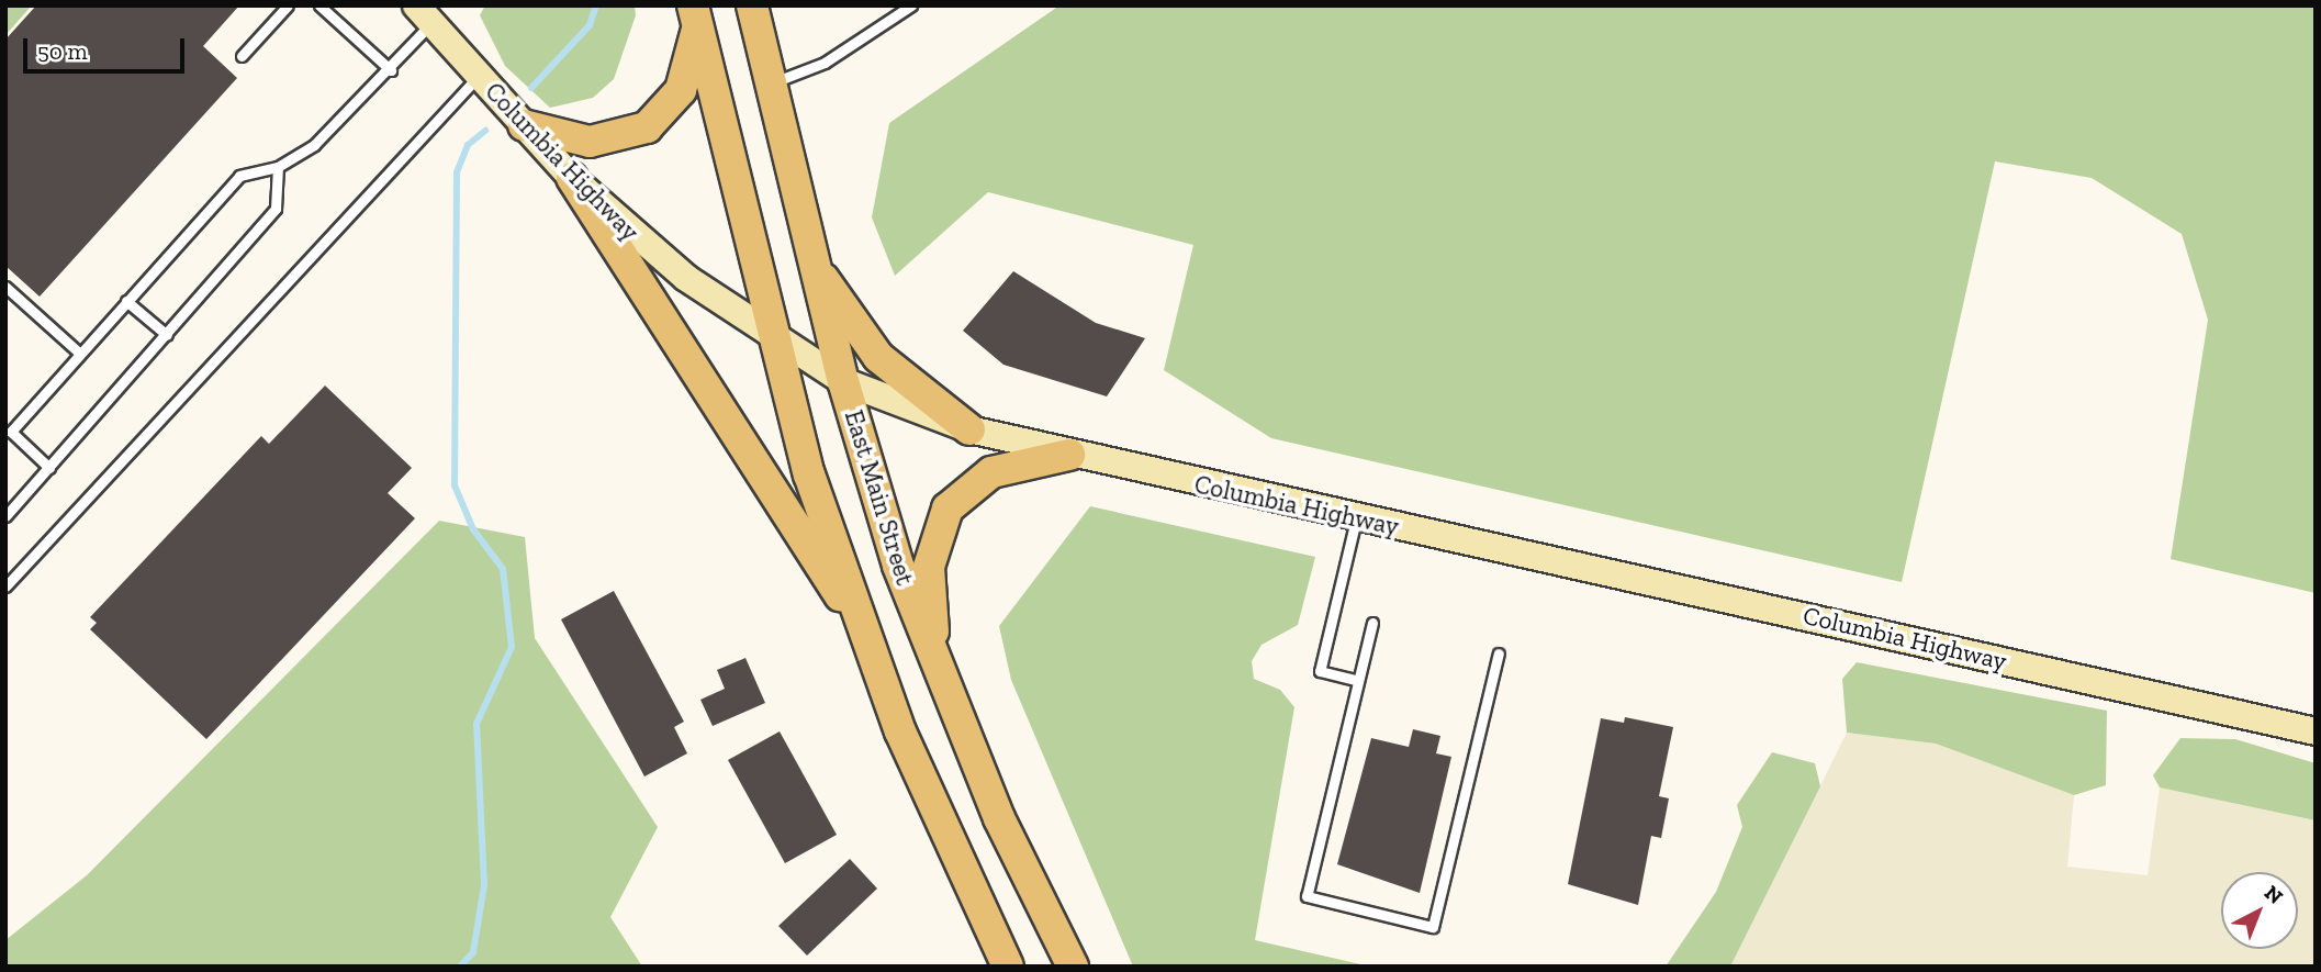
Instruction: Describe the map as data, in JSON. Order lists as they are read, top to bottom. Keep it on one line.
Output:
{"streets":{"main road":["Columbia Highway","East Main Street"]},"crossings":[["Columbia Highway","East Main Street"]],"scale_bar":"50 m","north":"top right"}
